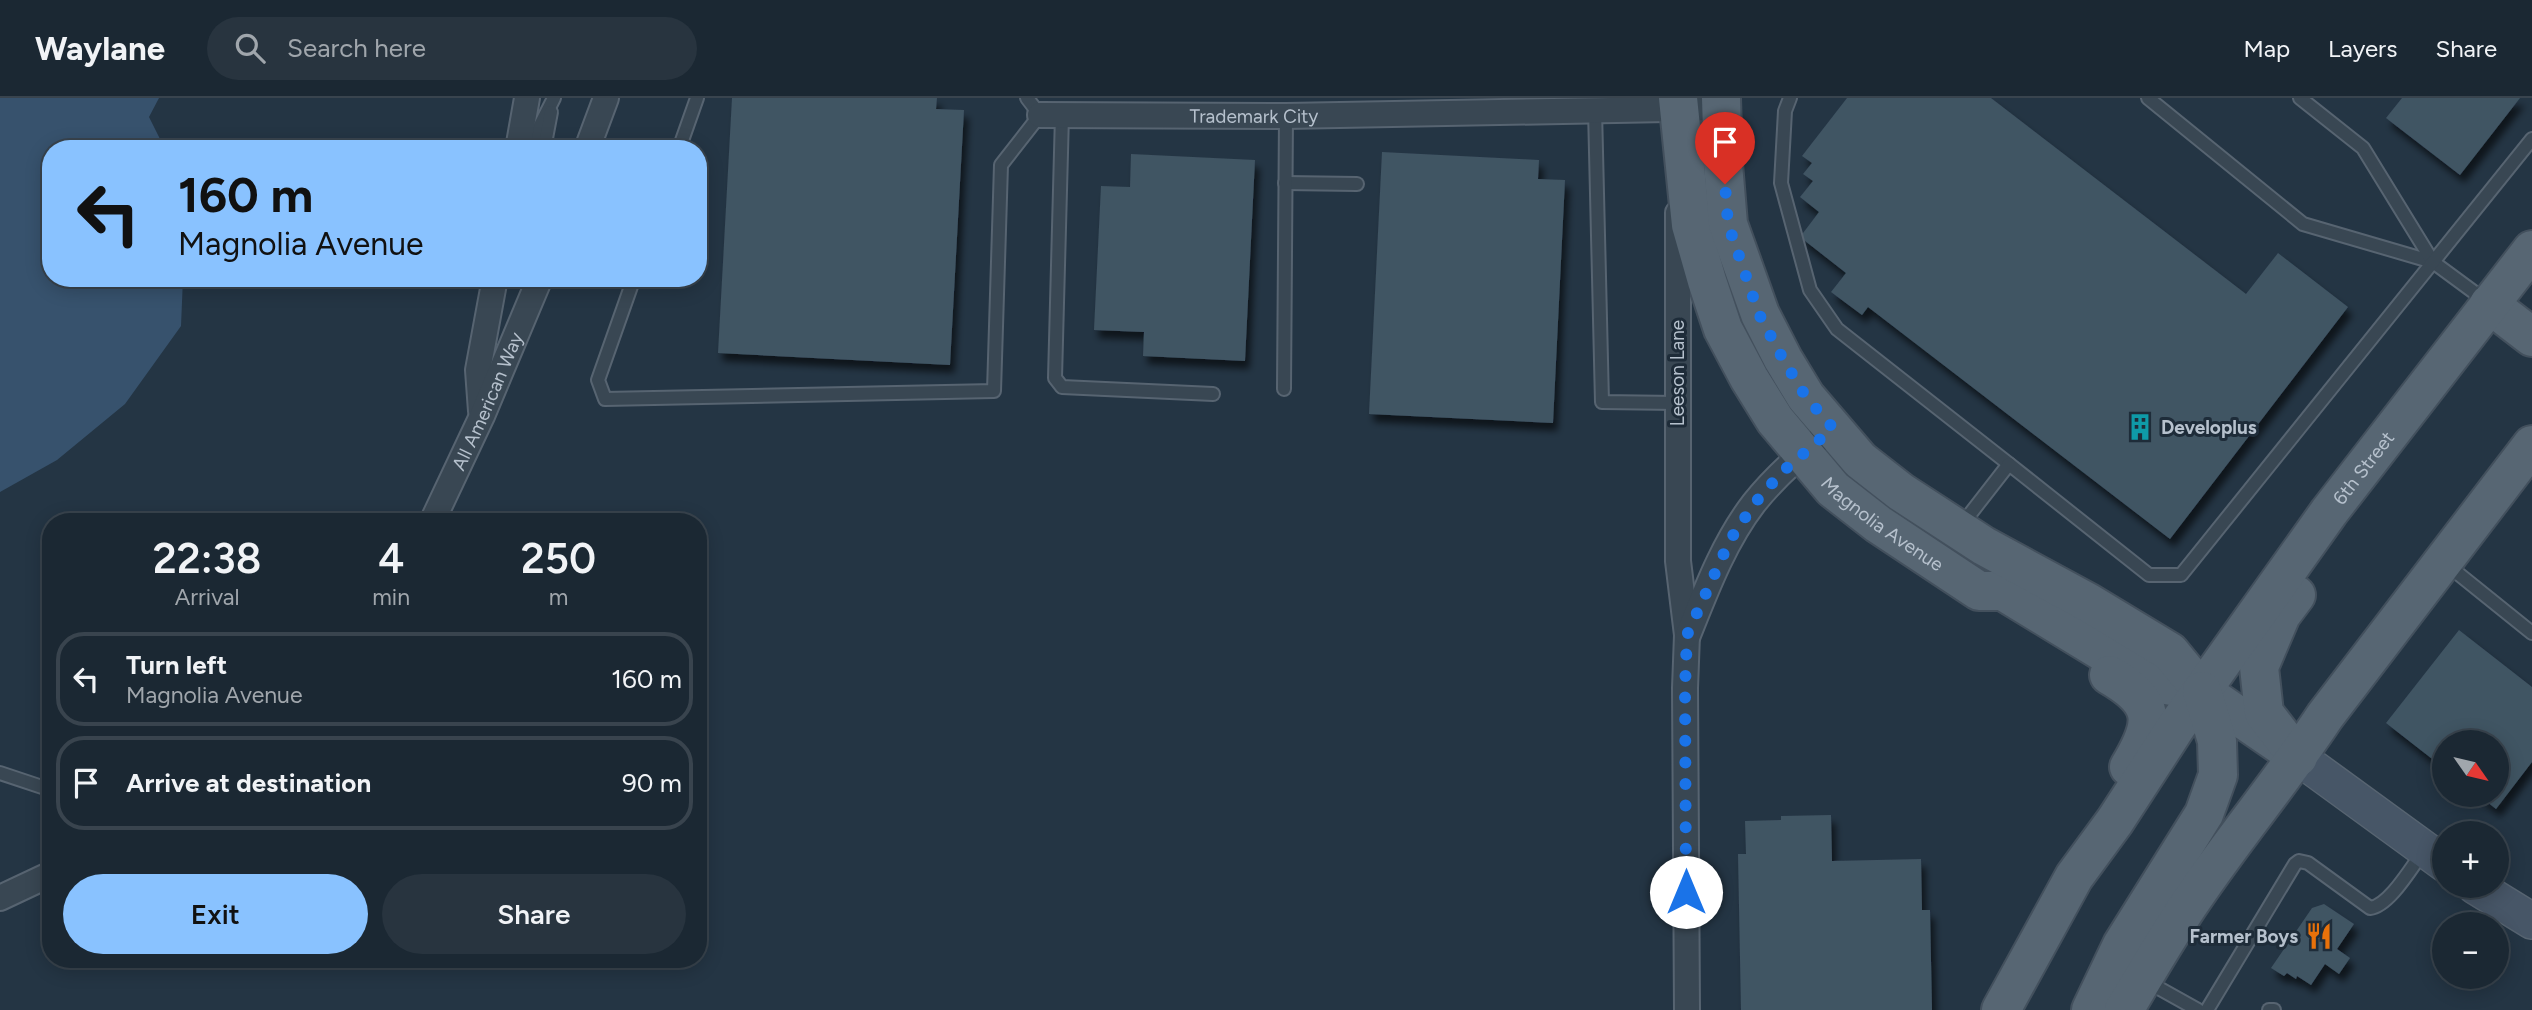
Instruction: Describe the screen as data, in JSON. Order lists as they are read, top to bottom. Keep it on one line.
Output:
{"streets":{"main road":["6th Street","Magnolia Avenue"],"street":["Trademark City","Leeson Lane","All American Way"]},"crossings":[["Trademark City","Leeson Lane"],["Trademark City","Magnolia Avenue"],["Leeson Lane","Magnolia Avenue"],["6th Street","Magnolia Avenue"]],"places":{"building":["Developlus"],"restaurant":["Farmer Boys"]},"north":"bottom right","page":{"header":"Waylane","search":"Search here","nav":["Map","Layers","Share"],"turn":["160 m","Magnolia Avenue"],"eta":["22:38","Arrival","4","min","250","m"],"list":[{"name":"Turn left","note":"Magnolia Avenue","value":"160 m"},{"name":"Arrive at destination","value":"90 m"}],"map_buttons":["+","−"],"buttons":["Exit","Share"]}}
